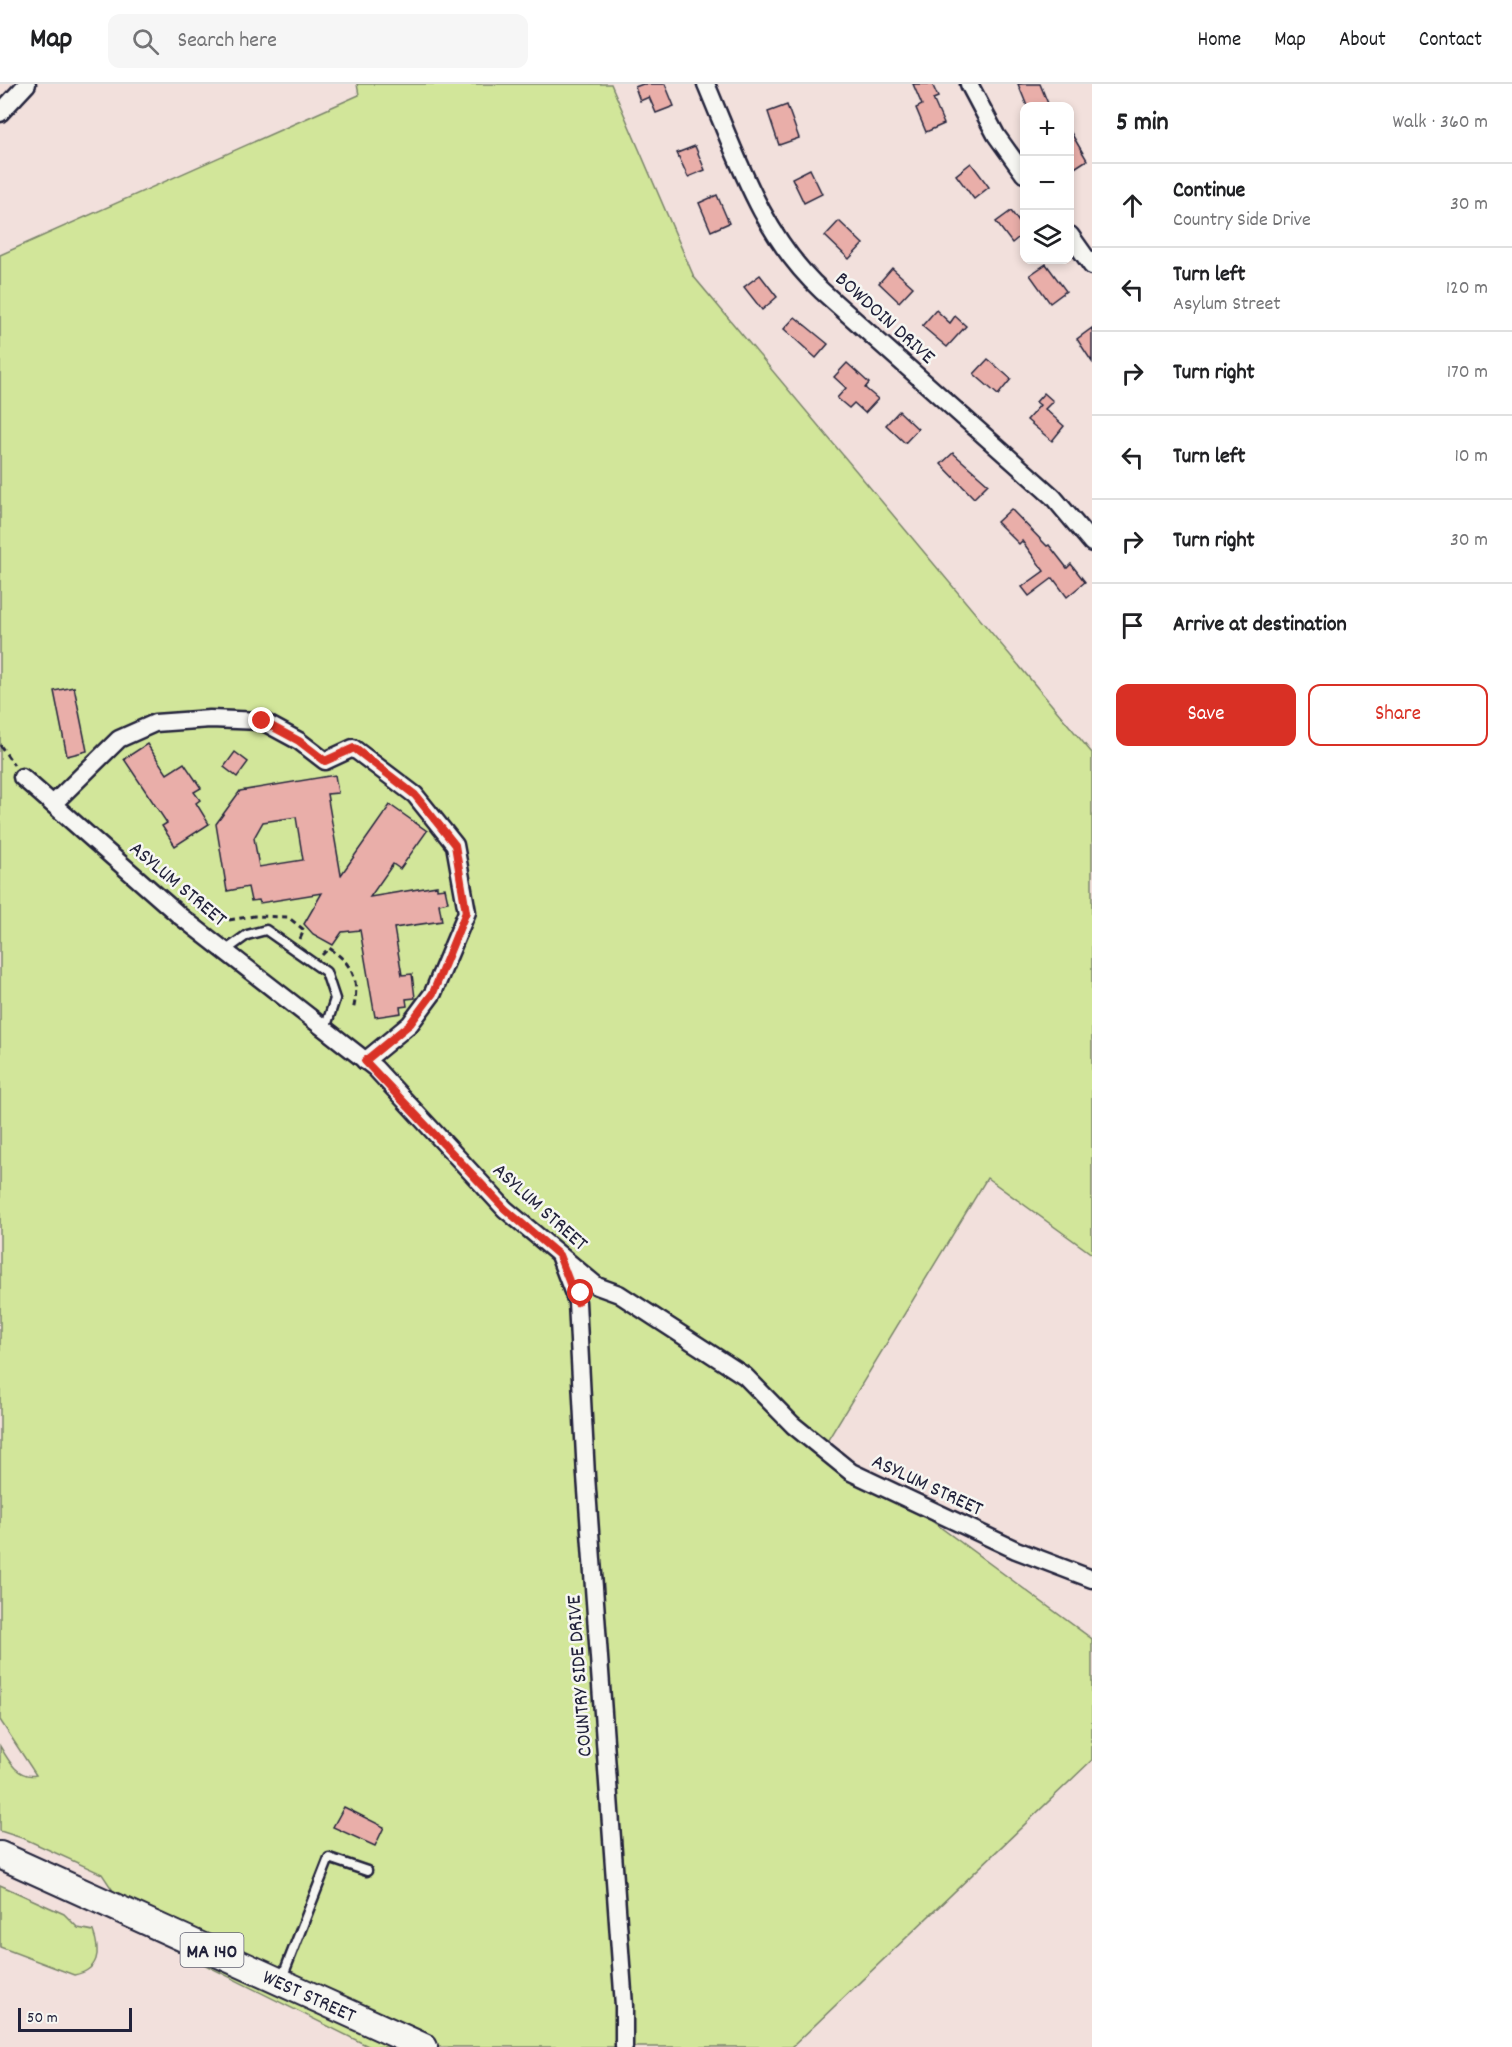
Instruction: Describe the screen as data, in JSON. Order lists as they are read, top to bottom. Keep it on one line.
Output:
{"streets":{"main road":["MA 140","WEST STREET"],"street":["BOWDOIN DRIVE","ASYLUM STREET","COUNTRY SIDE DRIVE"]},"crossings":[["ASYLUM STREET","COUNTRY SIDE DRIVE"]],"scale_bar":"50 m","page":{"header":"Map","search":"Search here","nav":["Home","Map","About","Contact"],"heading":["5 min","Walk · 360 m"],"map_buttons":["+","−"],"list":[["Continue","Country Side Drive","30 m"],["Turn left","Asylum Street","120 m"],["Turn right","170 m"],["Turn left","10 m"],["Turn right","30 m"],"Arrive at destination"],"buttons":["Save","Share"],"scale":"50 m"}}
